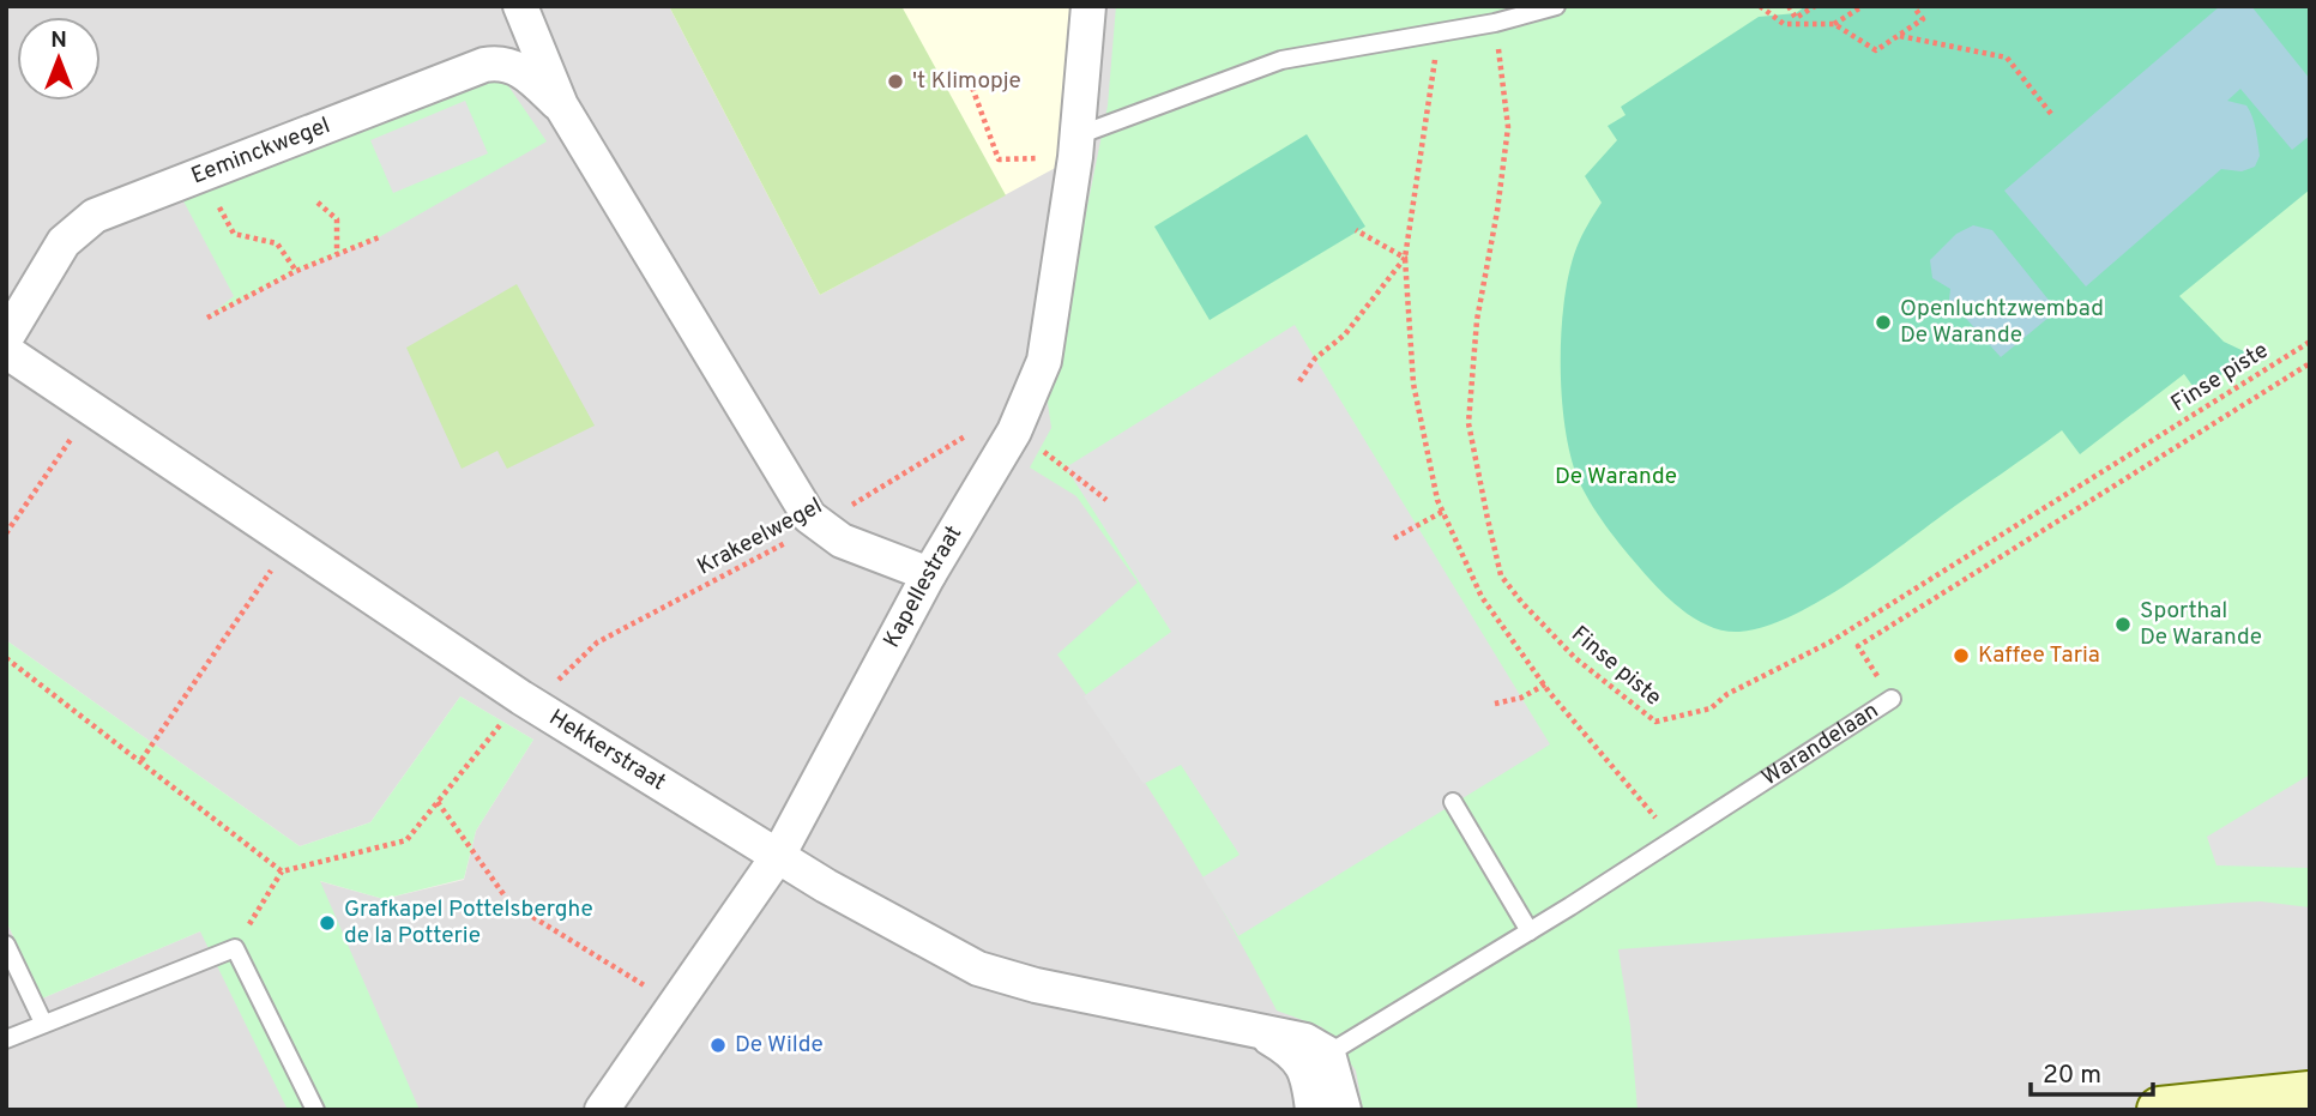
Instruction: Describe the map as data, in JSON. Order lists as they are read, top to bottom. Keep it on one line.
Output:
{"streets":{"street":["Eeminckwegel","Kapellestraat","Hekkerstraat"],"lane":["Warandelaan"],"path":["Finse piste","Krakeelwegel"]},"crossings":[["Eeminckwegel","Krakeelwegel"],["Eeminckwegel","Kapellestraat"],["Krakeelwegel","Kapellestraat"],["Krakeelwegel","Hekkerstraat"],["Kapellestraat","Hekkerstraat"],["Warandelaan","Hekkerstraat"]],"parks":["De Warande"],"places":["'t Klimopje","Openluchtzwembad De Warande","Sporthal De Warande","Kaffee Taria","Grafkapel Pottelsberghe de la Potterie","De Wilde"],"scale_bar":"20 m","north":"top"}
